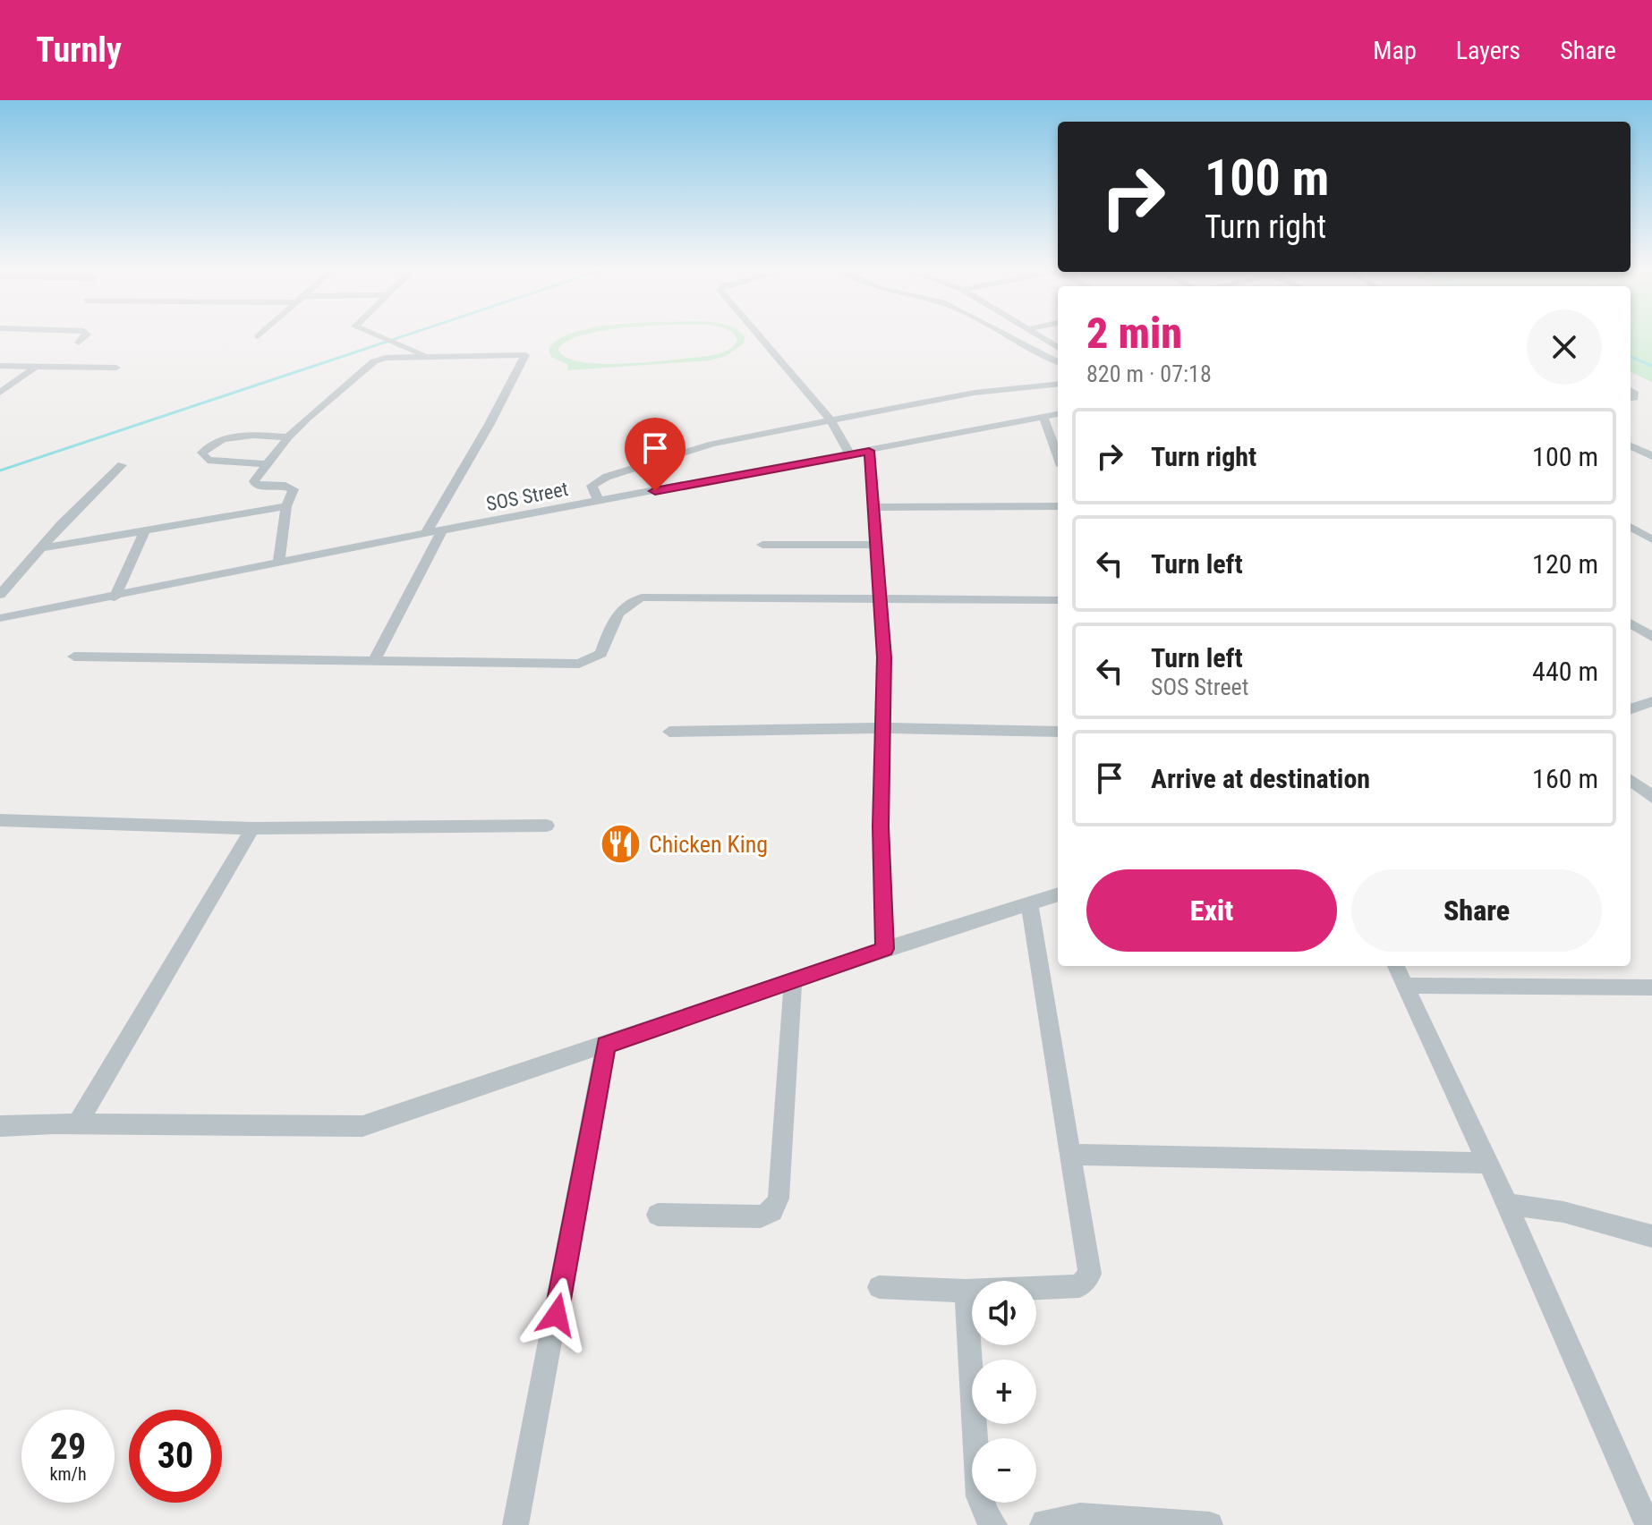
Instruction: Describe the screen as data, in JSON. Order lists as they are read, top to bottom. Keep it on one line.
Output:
{"streets":{"street":["SOS Street"]},"places":{"restaurant":["Chicken King"]},"page":{"header":"Turnly","nav":["Map","Layers","Share"],"turn":["100 m","Turn right"],"heading":["2 min","820 m · 07:18"],"list":[{"name":"Turn right","value":"100 m"},{"name":"Turn left","value":"120 m"},{"name":"Turn left","note":"SOS Street","value":"440 m"},{"name":"Arrive at destination","value":"160 m"}],"buttons":["Exit","Share"],"map_buttons":["+","−"],"speed":"29 km/h","limit":"30"}}
